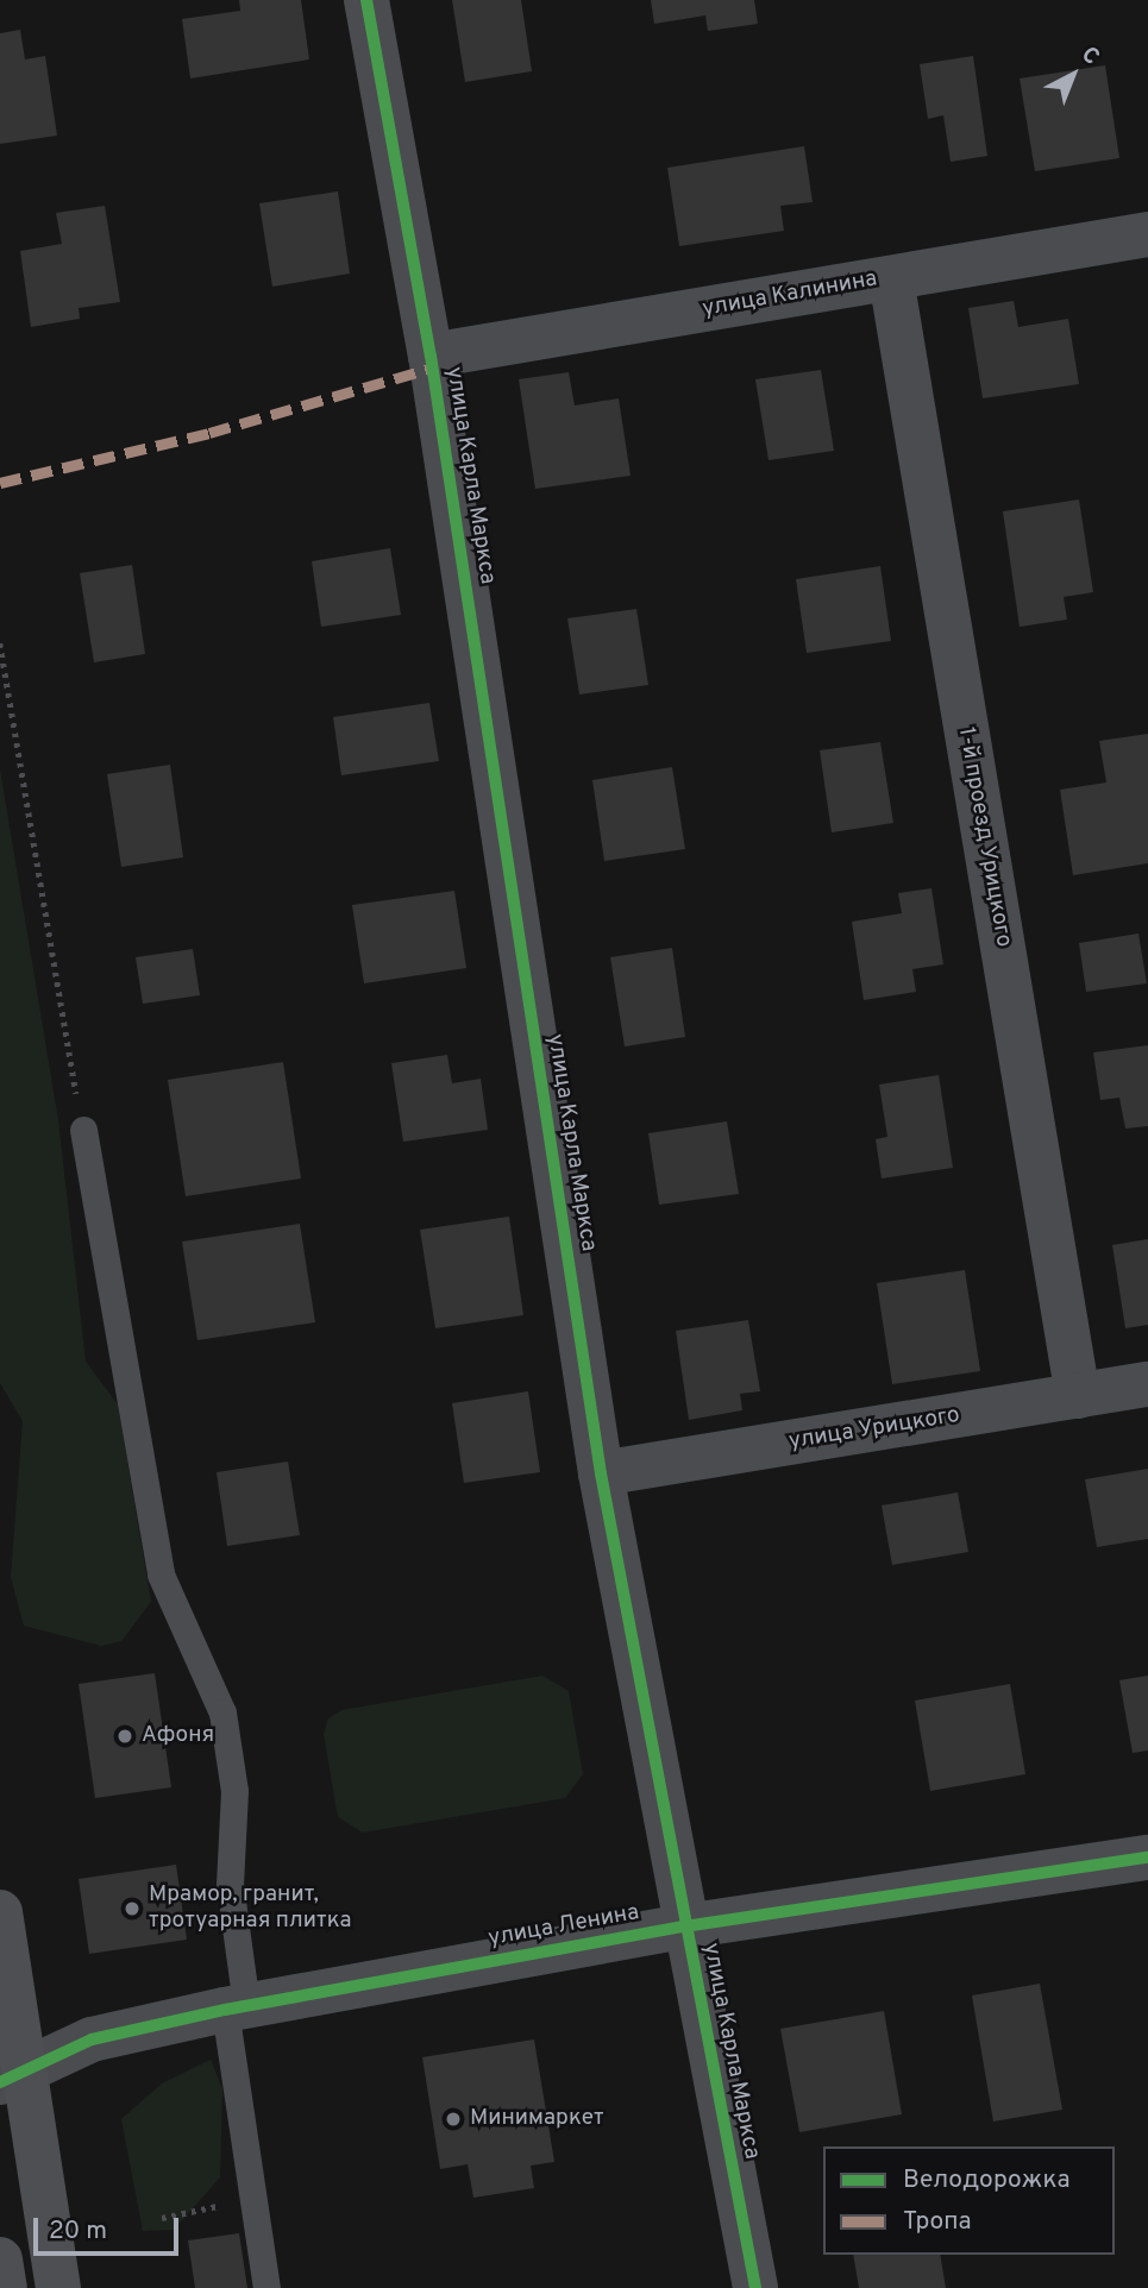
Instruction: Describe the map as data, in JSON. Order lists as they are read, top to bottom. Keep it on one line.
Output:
{"streets":{"street":["улица Калинина","улица Карла Маркса","1-й проезд Урицкого","улица Урицкого","улица Ленина"]},"crossings":[["улица Калинина","улица Карла Маркса"],["улица Калинина","1-й проезд Урицкого"],["улица Карла Маркса","улица Урицкого"],["улица Карла Маркса","улица Ленина"],["1-й проезд Урицкого","улица Урицкого"]],"places":["Афоня","Мрамор, гранит, тротуарная плитка","Минимаркет"],"legend":["Велодорожка","Тропа"],"scale_bar":"20 m","north":"top right"}
